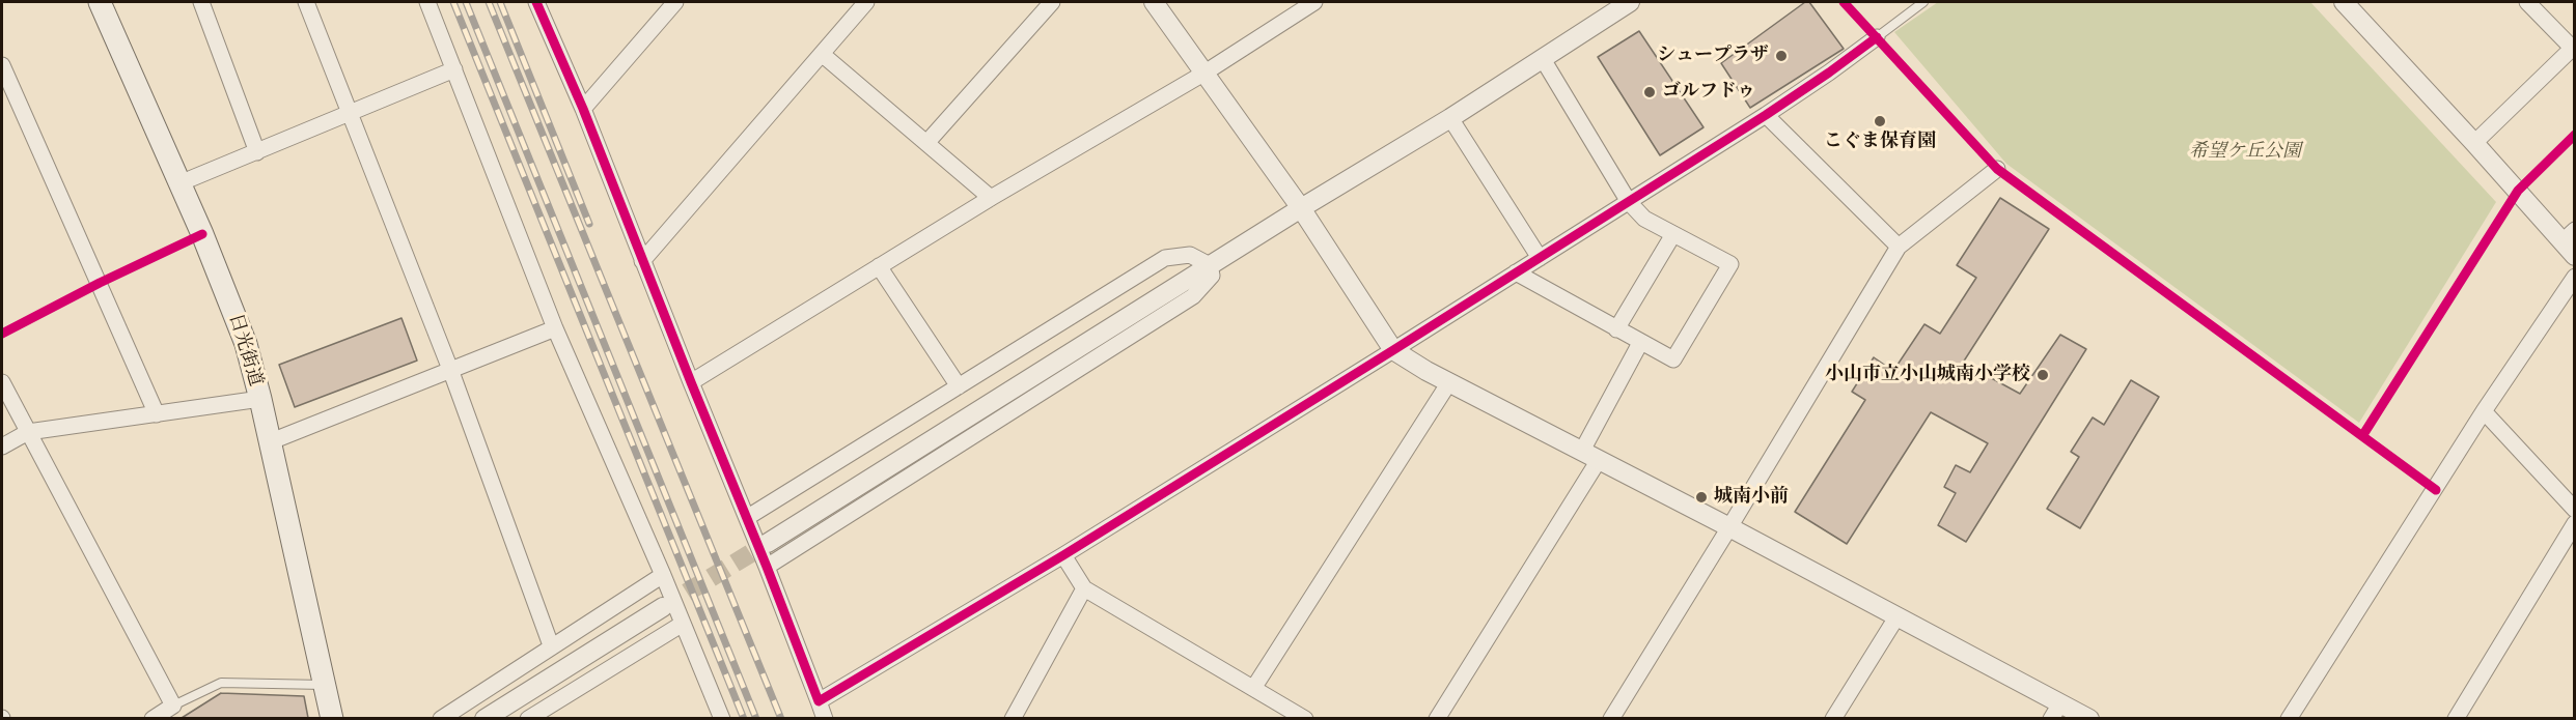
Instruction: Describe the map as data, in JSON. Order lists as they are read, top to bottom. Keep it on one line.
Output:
{"streets":{"main road":["日光街道"]},"parks":["希望ケ丘公園"],"places":["シュープラザ","ゴルフドゥ","こぐま保育園","小山市立小山城南小学校","城南小前"]}
